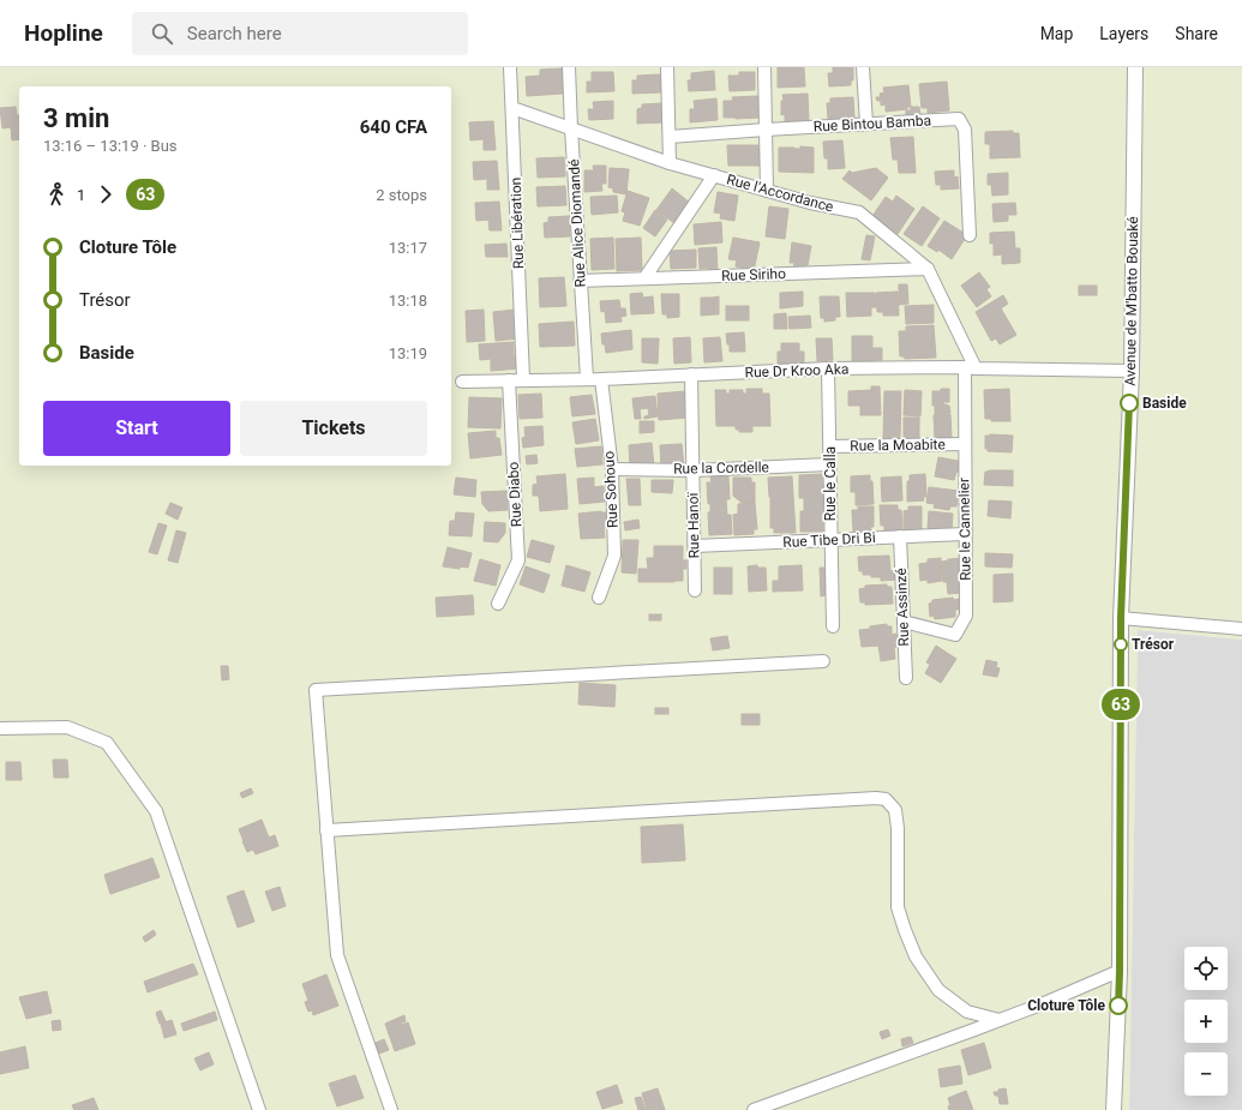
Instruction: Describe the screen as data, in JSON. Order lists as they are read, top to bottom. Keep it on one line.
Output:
{"streets":{"street":["Rue Bintou Bamba","Rue l'Accordance","Rue Libération","Rue Alice Diomandé","Rue Siriho","Avenue de M'batto Bouaké","Rue Dr Kroo Aka","Rue la Moabite","Rue la Cordelle","Rue le Calla","Rue Sohouo","Rue Diabo","Rue Hanoï","Rue le Cannelier","Rue Tibe Dri Bi","Rue Assinzé"]},"crossings":[["Rue l'Accordance","Rue Libération"],["Rue l'Accordance","Rue Alice Diomandé"],["Rue l'Accordance","Rue Siriho"],["Rue l'Accordance","Rue Dr Kroo Aka"],["Rue l'Accordance","Rue le Cannelier"],["Rue Libération","Rue Dr Kroo Aka"],["Rue Alice Diomandé","Rue Siriho"],["Rue Alice Diomandé","Rue Dr Kroo Aka"],["Avenue de M'batto Bouaké","Rue Dr Kroo Aka"],["Rue Dr Kroo Aka","Rue le Calla"],["Rue Dr Kroo Aka","Rue Sohouo"],["Rue Dr Kroo Aka","Rue Diabo"],["Rue Dr Kroo Aka","Rue Hanoï"],["Rue Dr Kroo Aka","Rue le Cannelier"],["Rue la Moabite","Rue le Calla"],["Rue la Moabite","Rue le Cannelier"],["Rue la Cordelle","Rue le Calla"],["Rue la Cordelle","Rue Sohouo"],["Rue la Cordelle","Rue Hanoï"],["Rue le Calla","Rue Tibe Dri Bi"],["Rue Hanoï","Rue Tibe Dri Bi"],["Rue le Cannelier","Rue Tibe Dri Bi"],["Rue le Cannelier","Rue Assinzé"],["Rue Tibe Dri Bi","Rue Assinzé"]],"places":["Baside","Trésor","Cloture Tôle"],"lines":["bus line 63"],"page":{"header":"Hopline","search":"Search here","nav":["Map","Layers","Share"],"on_map":"63","heading":["3 min","13:16 – 13:19 · Bus","640 CFA"],"legs":["1","63","2 stops"],"list":[{"name":"Cloture Tôle","value":"13:17"},{"name":"Trésor","value":"13:18"},{"name":"Baside","value":"13:19"}],"buttons":["Start","Tickets"],"map_buttons":["+","−"]}}
